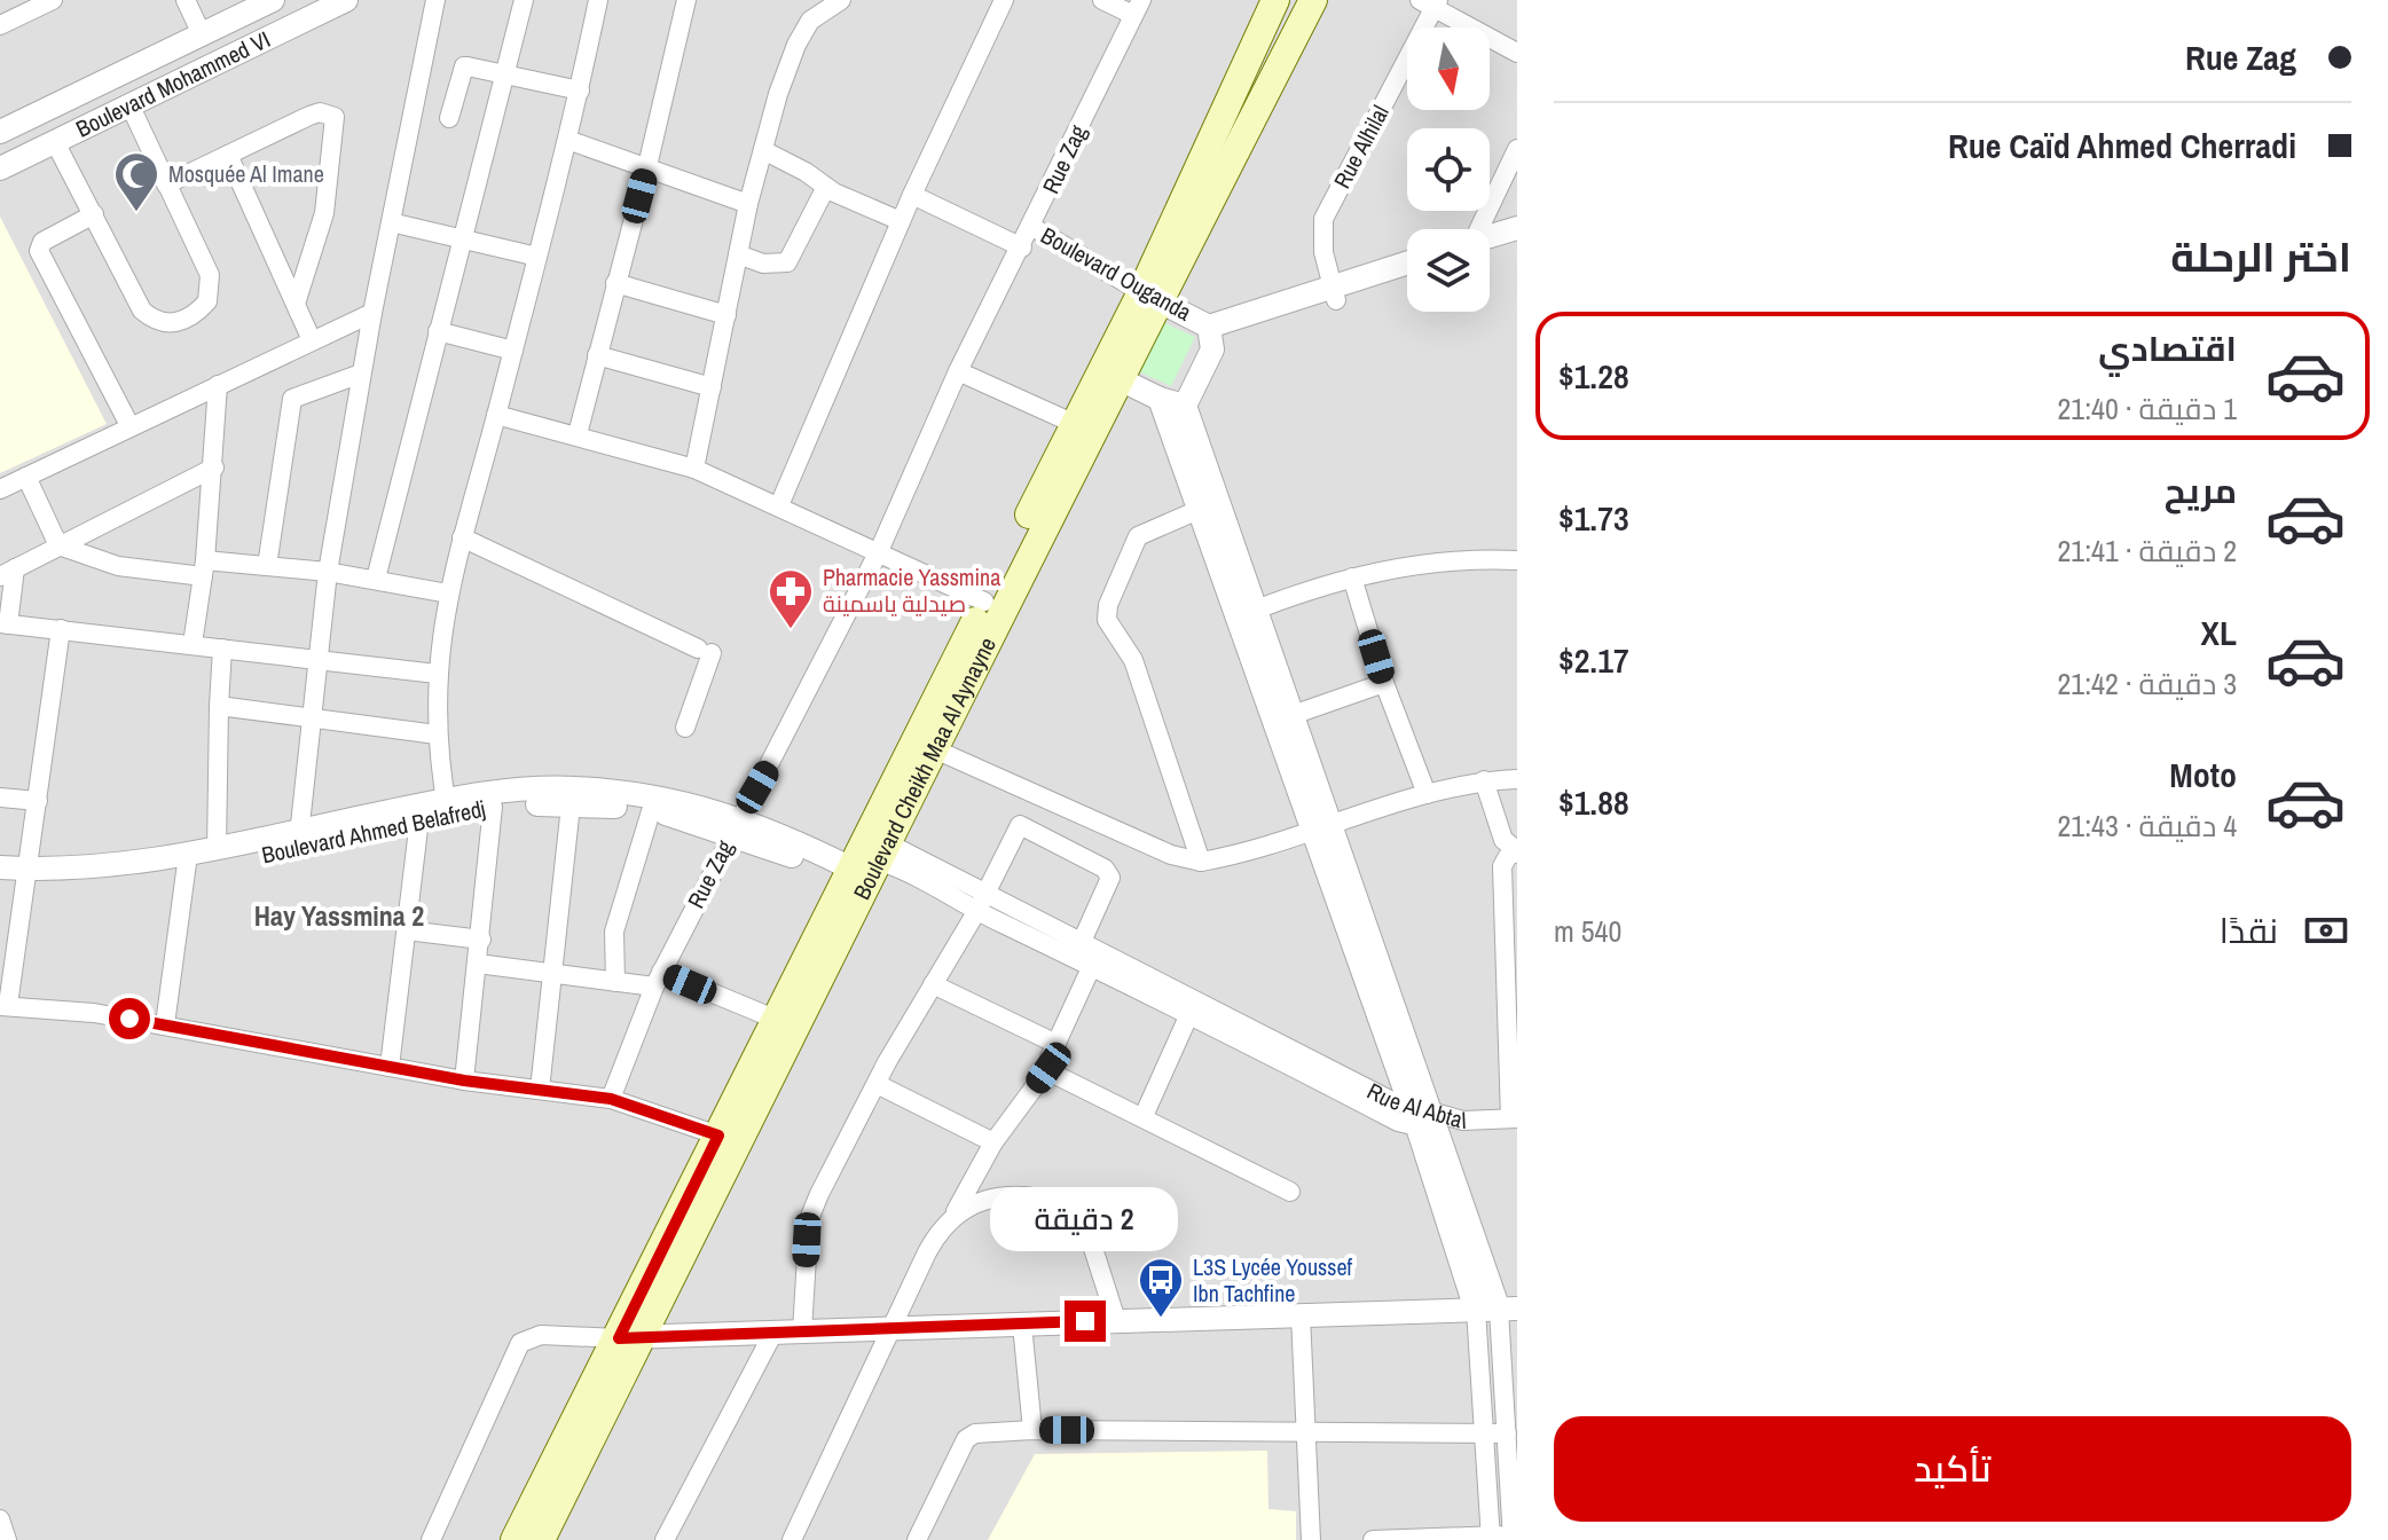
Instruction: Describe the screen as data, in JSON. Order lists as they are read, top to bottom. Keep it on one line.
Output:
{"streets":{"main road":["Boulevard Cheikh Maa Al Aynayne"],"street":["Boulevard Mohammed VI","Rue Alhilal","Rue Zag","Boulevard Ouganda","Boulevard Ahmed Belafredj","Rue Al Abtal"]},"crossings":[["Rue Alhilal","Boulevard Ouganda"],["Rue Zag","Boulevard Ouganda"],["Rue Zag","Boulevard Ahmed Belafredj"],["Boulevard Ouganda","Boulevard Cheikh Maa Al Aynayne"],["Boulevard Cheikh Maa Al Aynayne","Boulevard Ahmed Belafredj"],["Boulevard Cheikh Maa Al Aynayne","Rue Al Abtal"],["Boulevard Ahmed Belafredj","Rue Al Abtal"]],"districts":["Hay Yassmina 2"],"places":{"mosque":["Mosquée Al Imane"],"pharmacy":["Pharmacie Yassmina صيدلية ياسمينة"],"bus stop":["L3S Lycée Youssef Ibn Tachfine"]},"north":"bottom","page":{"banner":["Rue Zag","Rue Caïd Ahmed Cherradi"],"heading":"اختر الرحلة","list":[{"name":"اقتصادي","note":"1 دقيقة · 21:40","value":"$1.28"},{"name":"مريح","note":"2 دقيقة · 21:41","value":"$1.73"},{"name":"XL","note":"3 دقيقة · 21:42","value":"$2.17"},{"name":"Moto","note":"4 دقيقة · 21:43","value":"$1.88"}],"pay":["نقدًا","540 m"],"bubble":"2 دقيقة","buttons":"تأكيد"}}
